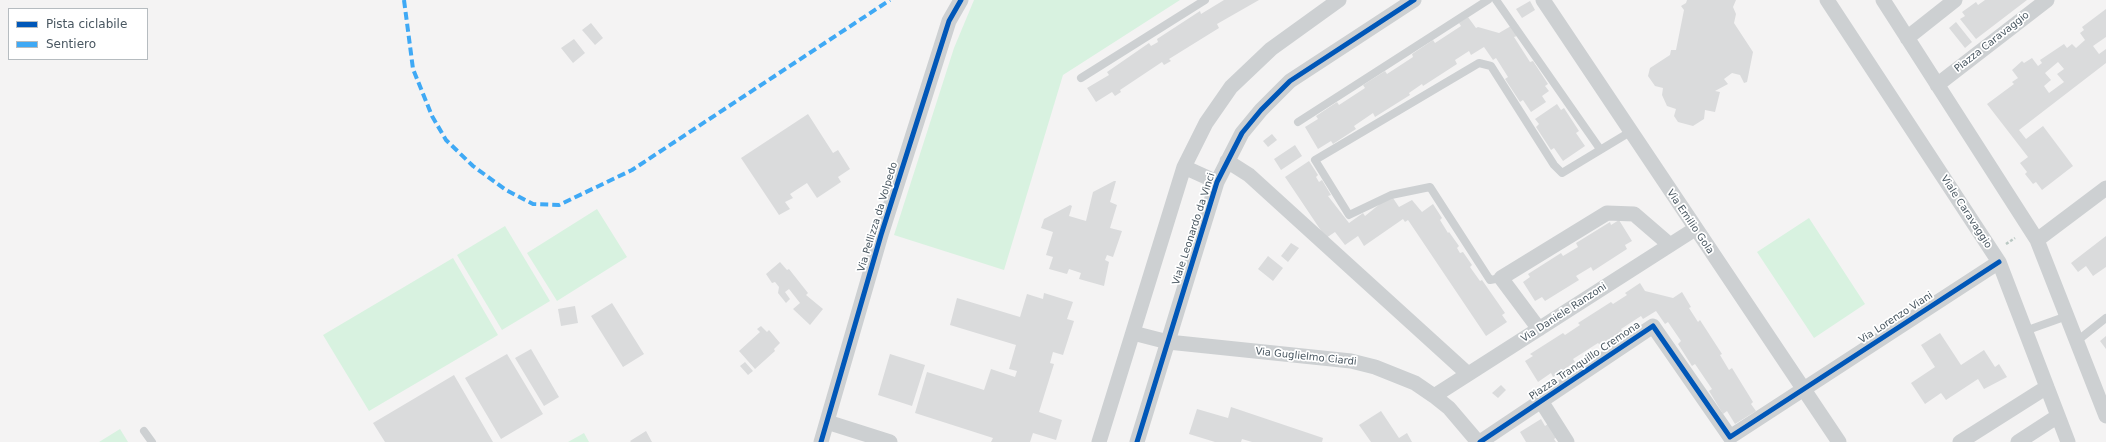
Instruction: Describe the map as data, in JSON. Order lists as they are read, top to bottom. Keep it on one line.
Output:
{"streets":{"street":["Piazza Caravaggio","Viale Caravaggio","Via Pellizza da Volpedo","Via Emilio Gola","Viale Leonardo da Vinci","Via Daniele Ranzoni","Via Lorenzo Viani","Via Guglielmo Ciardi","Piazza Tranquillo Cremona"]},"crossings":[["Viale Caravaggio","Via Lorenzo Viani"],["Via Emilio Gola","Via Daniele Ranzoni"],["Via Emilio Gola","Via Lorenzo Viani"],["Via Emilio Gola","Piazza Tranquillo Cremona"],["Viale Leonardo da Vinci","Via Guglielmo Ciardi"],["Via Daniele Ranzoni","Via Guglielmo Ciardi"],["Via Lorenzo Viani","Piazza Tranquillo Cremona"],["Via Guglielmo Ciardi","Piazza Tranquillo Cremona"]],"legend":["Pista ciclabile","Sentiero"]}
